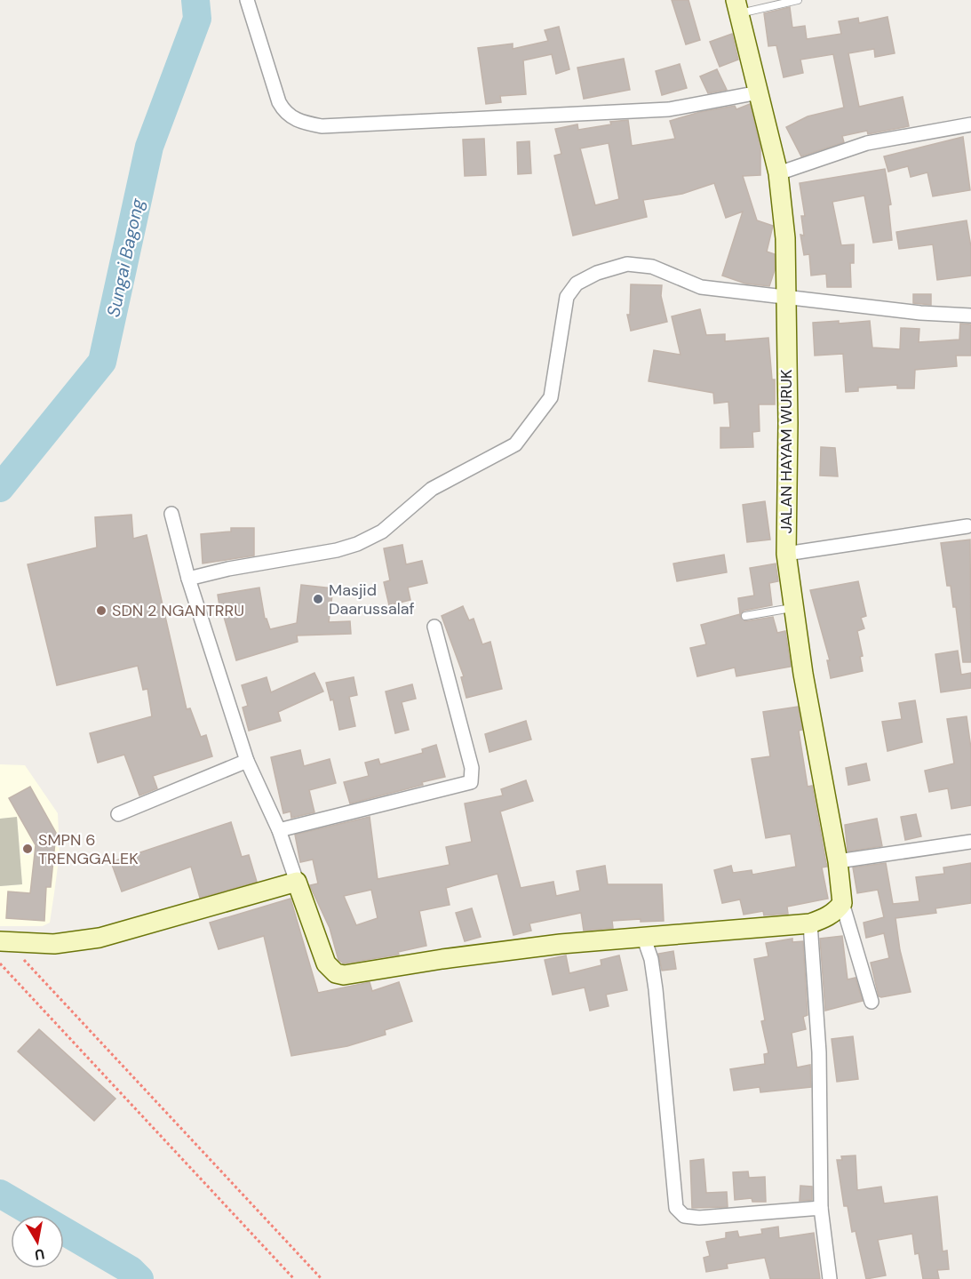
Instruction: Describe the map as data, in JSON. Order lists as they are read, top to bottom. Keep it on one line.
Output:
{"streets":{"street":["JALAN HAYAM WURUK"]},"water":["Sungai Bagong"],"places":["Masjid Daarussalaf","SDN 2 NGANTRRU","SMPN 6 TRENGGALEK"],"north":"bottom"}
